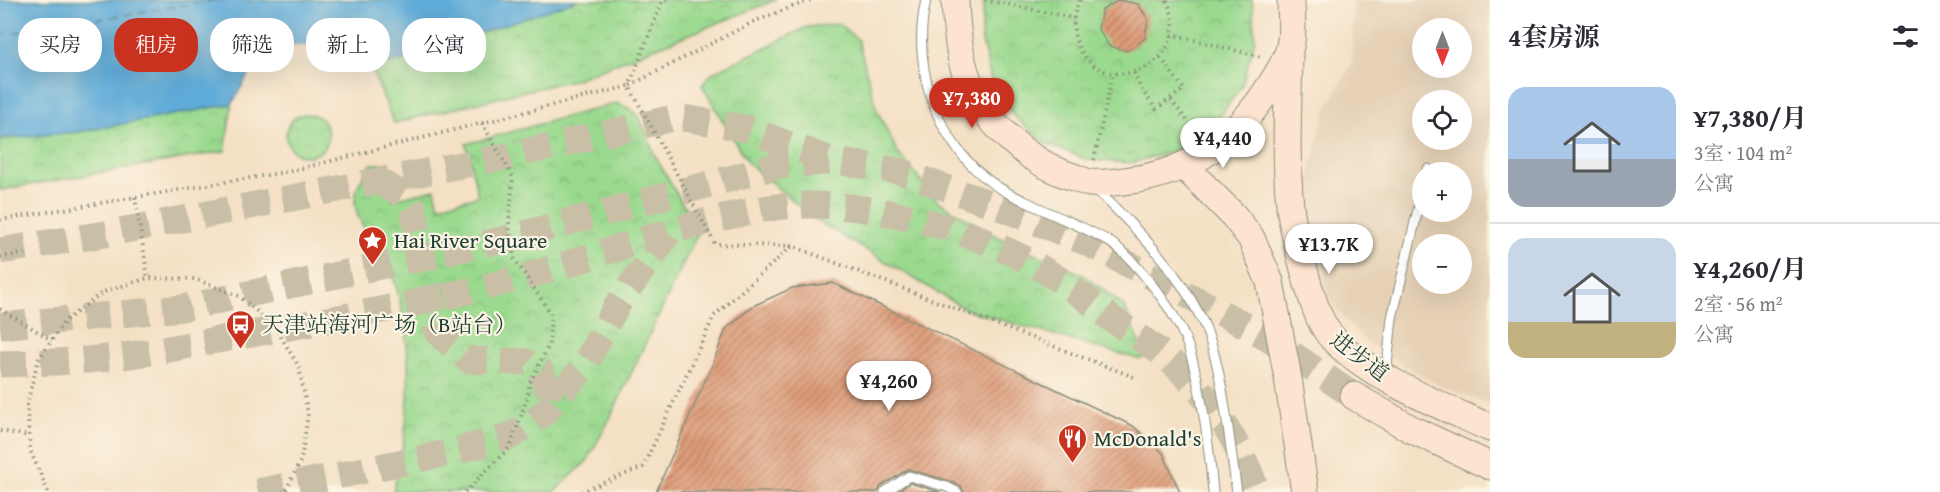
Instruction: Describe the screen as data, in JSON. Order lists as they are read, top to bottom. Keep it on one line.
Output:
{"streets":{"street":["进步道"]},"places":{"place":["Hai River Square"],"bus stop":["天津站海河广场（B站台）"],"restaurant":["McDonald's"]},"north":"bottom","page":{"heading":"4套房源","map_buttons":["+","−"],"chip":["买房","租房","筛选","新上","公寓"],"list":[{"name":"¥7,380/月","note":"3室 · 104 m² · 公寓"},{"name":"¥4,260/月","note":"2室 · 56 m² · 公寓"}],"price":["¥7,380","¥4,440","¥13.7K","¥4,260"]}}
